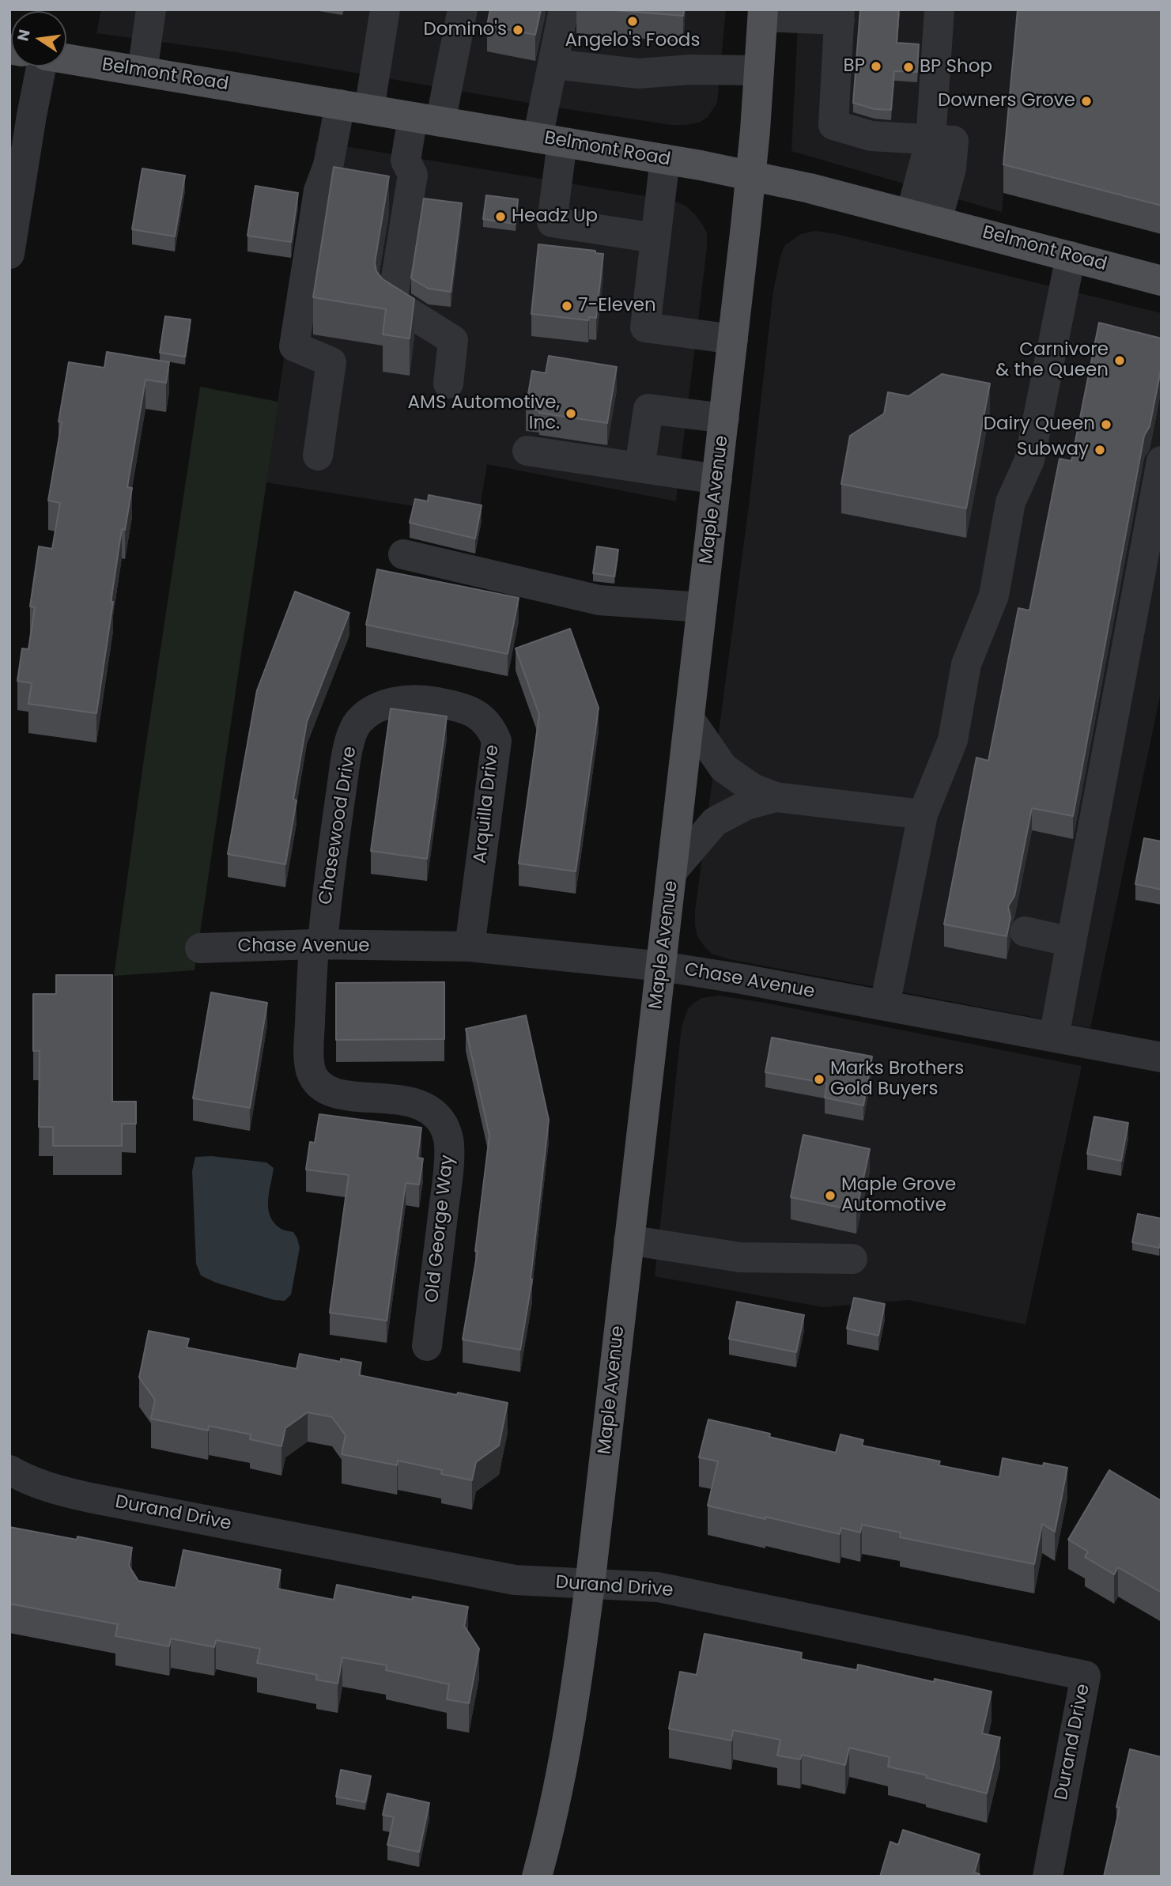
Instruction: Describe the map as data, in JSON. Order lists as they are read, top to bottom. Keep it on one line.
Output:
{"streets":{"main road":["Belmont Road","Maple Avenue"],"street":["Arquilla Drive","Chasewood Drive","Chase Avenue","Old George Way","Durand Drive"]},"crossings":[["Belmont Road","Maple Avenue"],["Maple Avenue","Chase Avenue"],["Maple Avenue","Durand Drive"],["Arquilla Drive","Chasewood Drive"],["Arquilla Drive","Chase Avenue"],["Chasewood Drive","Chase Avenue"],["Chasewood Drive","Old George Way"],["Chase Avenue","Old George Way"]],"places":["Angelo's Foods","Domino's","BP","BP Shop","Downers Grove","Headz Up","7-Eleven","Carnivore & the Queen","AMS Automotive, Inc.","Dairy Queen","Subway","Marks Brothers Gold Buyers","Maple Grove Automotive"],"north":"left"}
